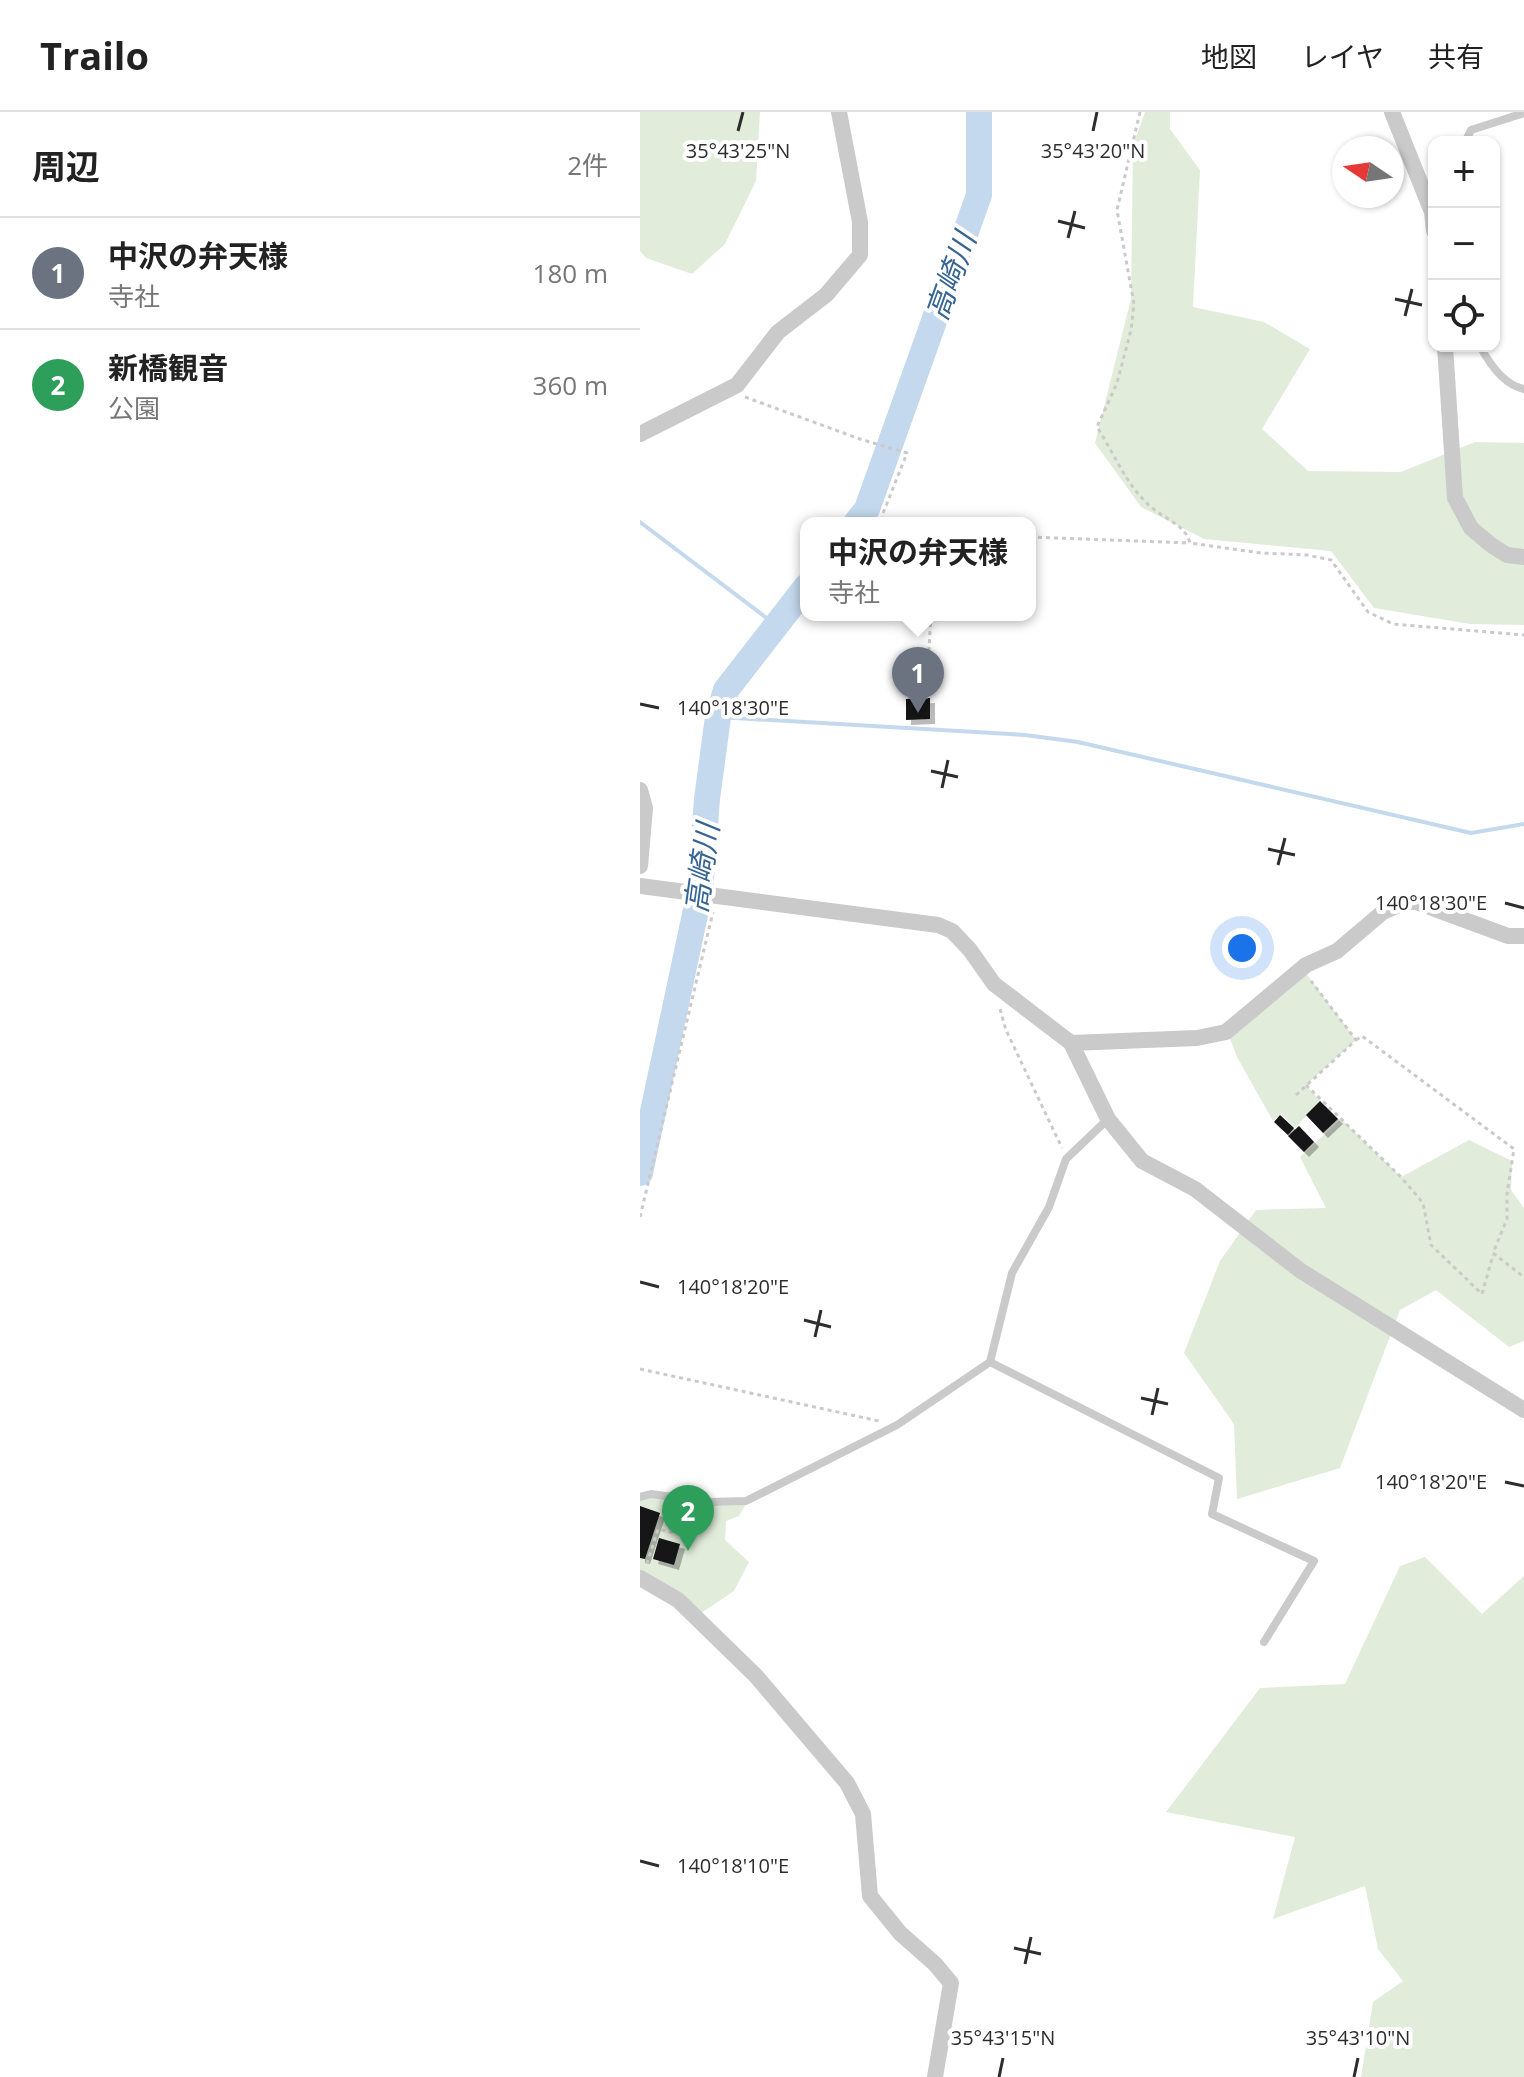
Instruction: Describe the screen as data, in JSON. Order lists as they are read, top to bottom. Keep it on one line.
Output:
{"water":["高崎川"],"north":"left","page":{"header":"Trailo","nav":["地図","レイヤ","共有"],"heading":["周辺","2件"],"map_buttons":["+","−"],"list":[{"mark":"1","name":"中沢の弁天様","note":"寺社","value":"180 m"},{"mark":"2","name":"新橋観音","note":"公園","value":"360 m"}],"popup":["中沢の弁天様","寺社"],"pins":["1","2"]},"coordinates":["35°43'25\"N","35°43'20\"N","140°18'30\"E","140°18'20\"E","140°18'10\"E","35°43'15\"N","35°43'10\"N"]}
